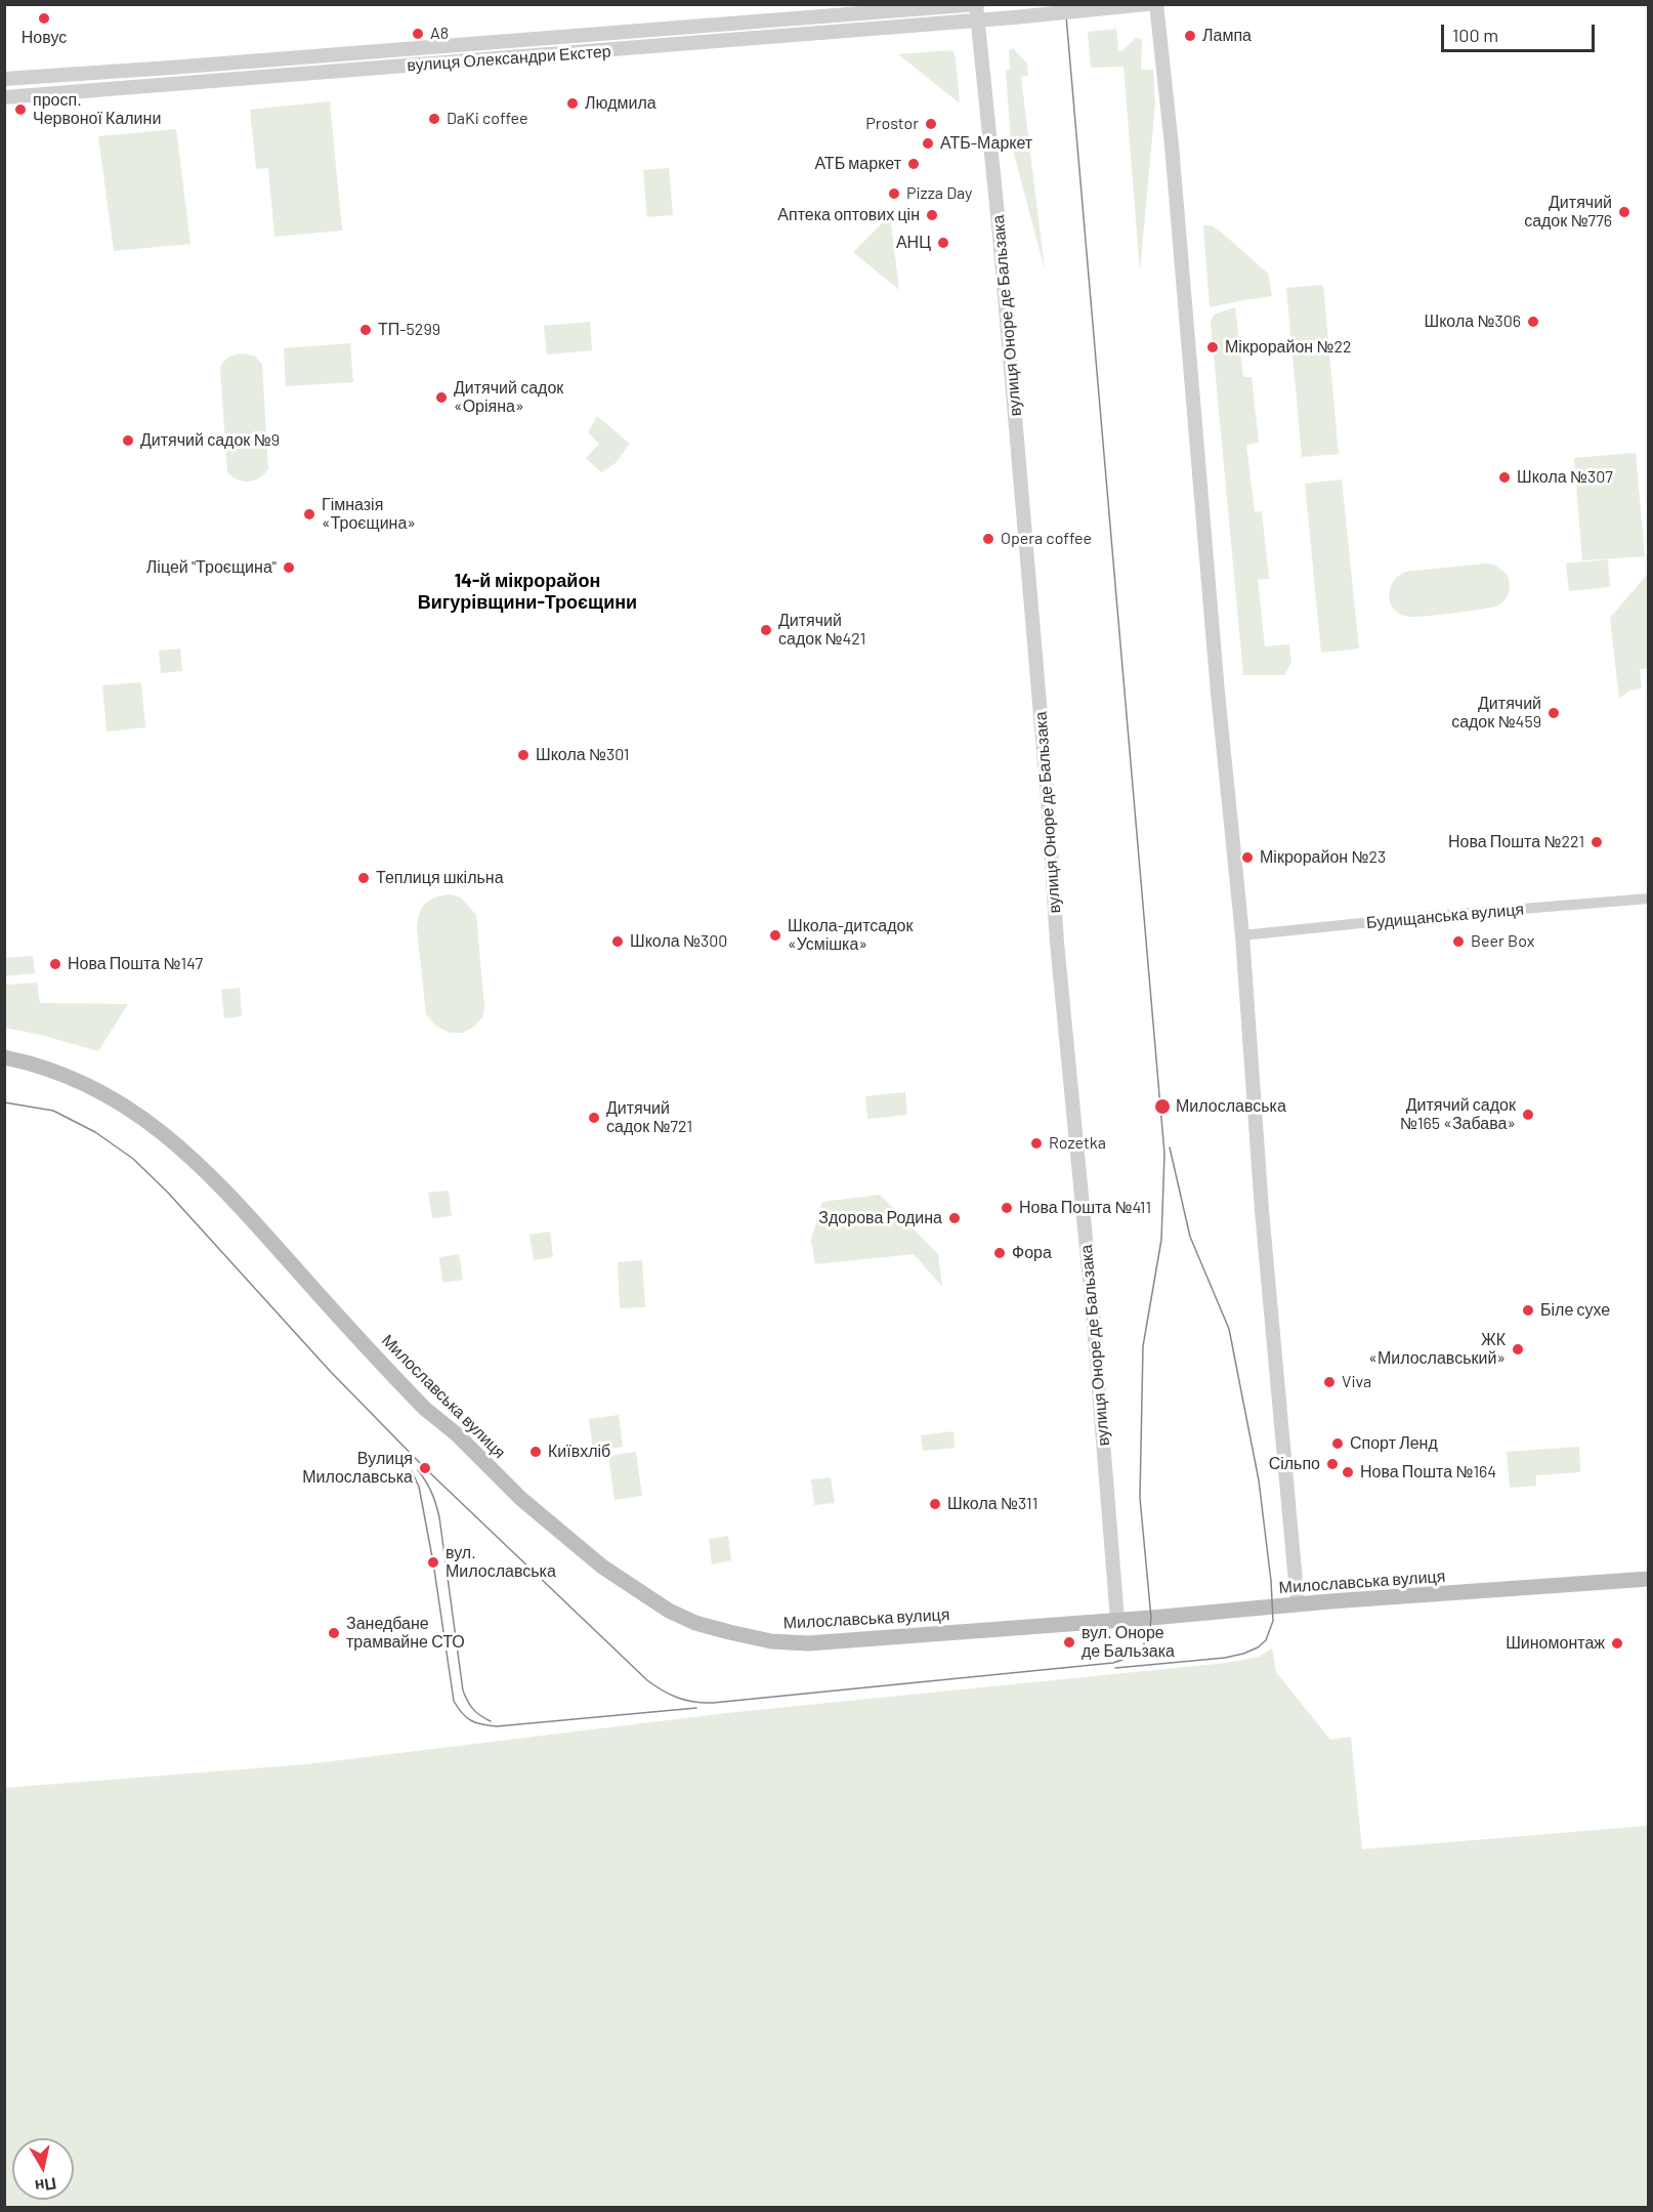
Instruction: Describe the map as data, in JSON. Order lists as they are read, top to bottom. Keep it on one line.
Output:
{"streets":{"main road":["Милославська вулиця"],"street":["вулиця Олександри Екстер","вулиця Оноре де Бальзака","Будищанська вулиця"]},"crossings":[["вулиця Олександри Екстер","вулиця Оноре де Бальзака"],["вулиця Оноре де Бальзака","Милославська вулиця"]],"districts":["14-й мікрорайон Вигурівщини-Троєщини"],"places":["Новус","A8","Лампа","Людмила","просп. Червоної Калини","DaKi coffee","Prostor","АТБ-Маркет","АТБ маркет","Pizza Day","Дитячий садок №776","Аптека оптових цін","АНЦ","Школа №306","ТП-5299","Мікрорайон №22","Дитячий садок «Оріяна»","Дитячий садок №9","Школа №307","Гімназія «Троєщина»","Opera coffee","Ліцей \"Троєщина\"","Дитячий садок №421","Дитячий садок №459","Школа №301","Нова Пошта №221","Мікрорайон №23","Теплиця шкільна","Школа-дитсадок «Усмішка»","Школа №300","Beer Box","Нова Пошта №147","Милославська","Дитячий садок №165 «Забава»","Дитячий садок №721","Rozetka","Нова Пошта №411","Здорова Родина","Фора","Біле сухе","ЖК «Милославський»","Viva","Спорт Ленд","Київхліб","Сільпо","Вулиця Милославська","Нова Пошта №164","Школа №311","вул. Милославська","Занедбане трамвайне СТО","вул. Оноре де Бальзака","Шиномонтаж"],"scale_bar":"100 m","north":"bottom"}
